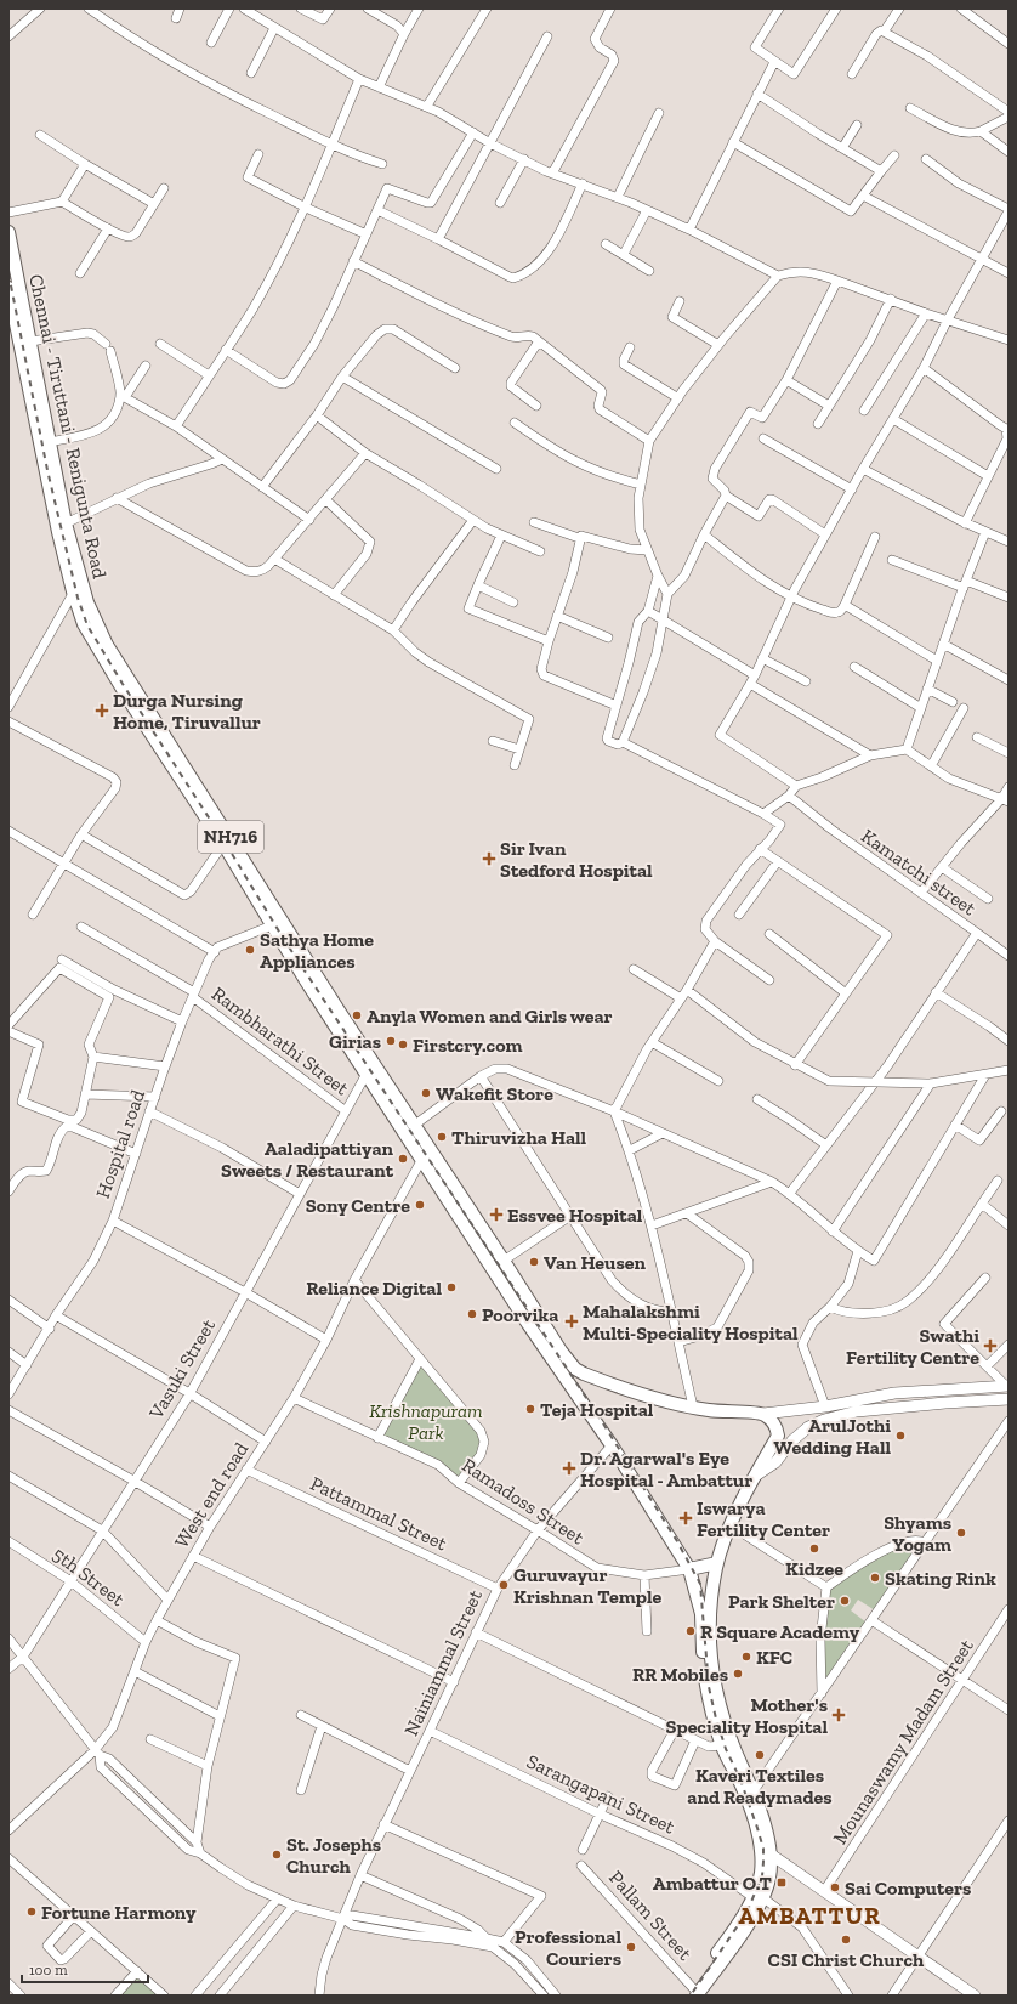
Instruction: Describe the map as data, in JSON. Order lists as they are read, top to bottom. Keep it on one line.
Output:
{"streets":{"highway":["Chennai - Tiruttani - Renigunta Road","NH716"],"street":["Kamatchi street","Rambharathi Street","Hospital road","Vasuki Street","West end road","Ramadoss Street","Pattammal Street","5th Street","Nainiammal Street","Mounaswamy Madam Street","Sarangapani Street","Pallam Street"]},"crossings":[["Chennai - Tiruttani - Renigunta Road","NH716"],["Chennai - Tiruttani - Renigunta Road","Vasuki Street"],["Chennai - Tiruttani - Renigunta Road","West end road"],["Chennai - Tiruttani - Renigunta Road","Ramadoss Street"],["Chennai - Tiruttani - Renigunta Road","Nainiammal Street"],["Chennai - Tiruttani - Renigunta Road","Sarangapani Street"],["Chennai - Tiruttani - Renigunta Road","Pallam Street"],["Rambharathi Street","Hospital road"],["Rambharathi Street","Vasuki Street"],["Vasuki Street","5th Street"],["West end road","Ramadoss Street"],["West end road","Pattammal Street"],["West end road","5th Street"],["Ramadoss Street","Nainiammal Street"],["Pattammal Street","Nainiammal Street"],["Nainiammal Street","Sarangapani Street"]],"districts":["AMBATTUR"],"parks":["Krishnapuram Park"],"places":{"health":["Durga Nursing Home, Tiruvallur","Sir Ivan Stedford Hospital","Essvee Hospital","Mahalakshmi Multi-Speciality Hospital","Swathi Fertility Centre","Dr. Agarwal's Eye Hospital - Ambattur","Iswarya Fertility Center","Mother's Speciality Hospital"],"other":["Sathya Home Appliances","Anyla Women and Girls wear","Girias","Firstcry.com","Wakefit Store","Thiruvizha Hall","Aaladipattiyan Sweets / Restaurant","Sony Centre","Van Heusen","Reliance Digital","Poorvika","Teja Hospital","ArulJothi Wedding Hall","Shyams Yogam","Kidzee","Skating Rink","Guruvayur Krishnan Temple","Park Shelter","R Square Academy","KFC","RR Mobiles","Kaveri Textiles and Readymades","St. Josephs Church","Sai Computers","Fortune Harmony","CSI Christ Church","Professional Couriers"],"transit":["Ambattur O.T"]},"scale_bar":"100 m"}
